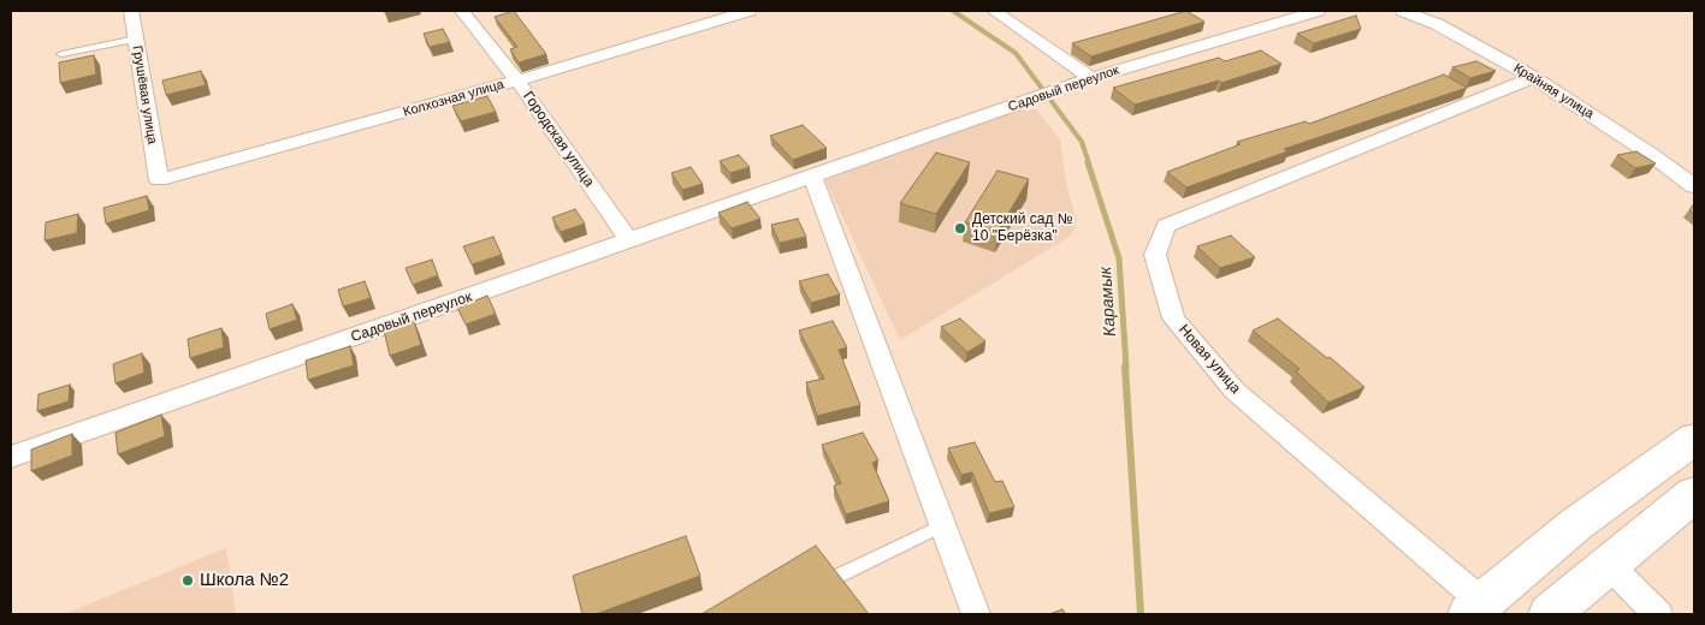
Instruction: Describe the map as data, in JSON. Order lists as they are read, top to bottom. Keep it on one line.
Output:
{"streets":{"street":["Садовый переулок","Крайняя улица","Грушёвая улица","Колхозная улица","Городская улица","Новая улица"]},"crossings":[["Садовый переулок","Городская улица"],["Крайняя улица","Новая улица"],["Грушёвая улица","Колхозная улица"],["Колхозная улица","Городская улица"]],"water":["Карамык"],"places":["Детский сад № 10 \"Берёзка\"","Школа №2"]}
